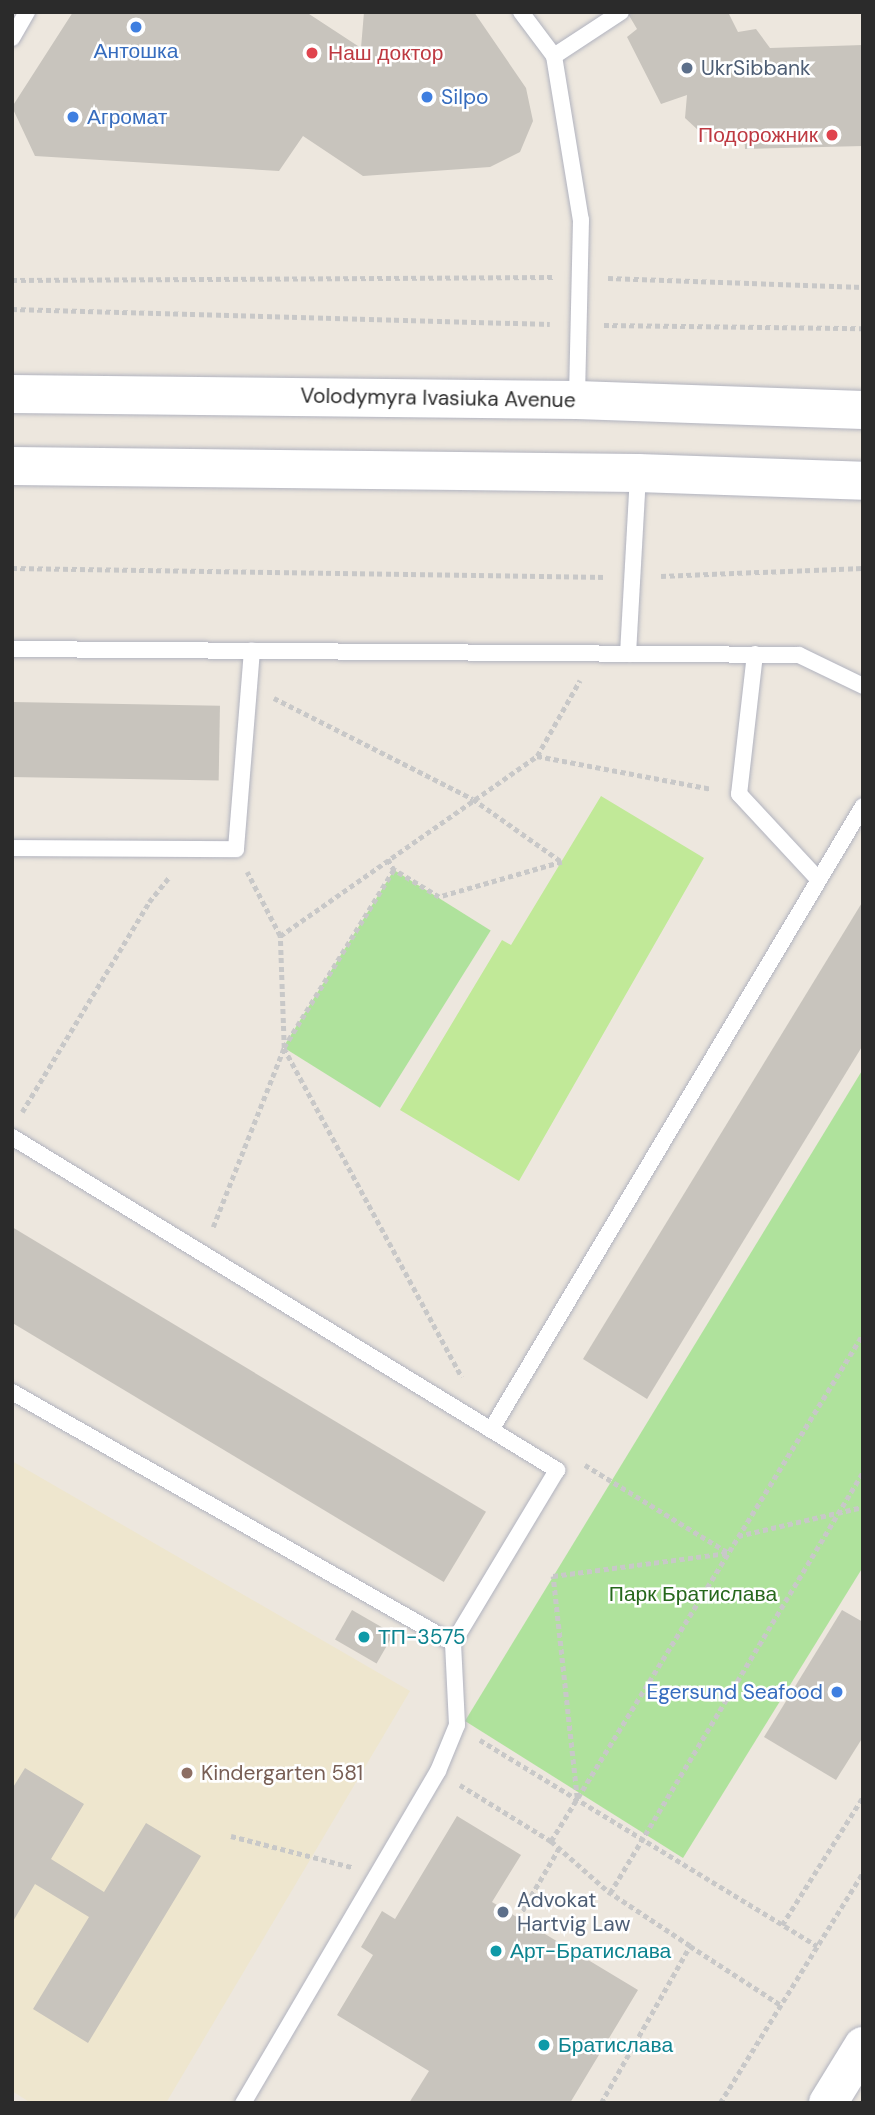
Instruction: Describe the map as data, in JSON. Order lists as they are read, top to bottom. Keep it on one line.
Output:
{"streets":{"main road":["Volodymyra Ivasiuka Avenue"]},"parks":["Парк Братислава"],"places":["Антошка","Наш доктор","UkrSibbank","Silpo","Агромат","Подорожник","ТП-3575","Egersund Seafood","Kindergarten 581","Advokat Hartvig Law","Арт-Братислава","Братислава"]}
